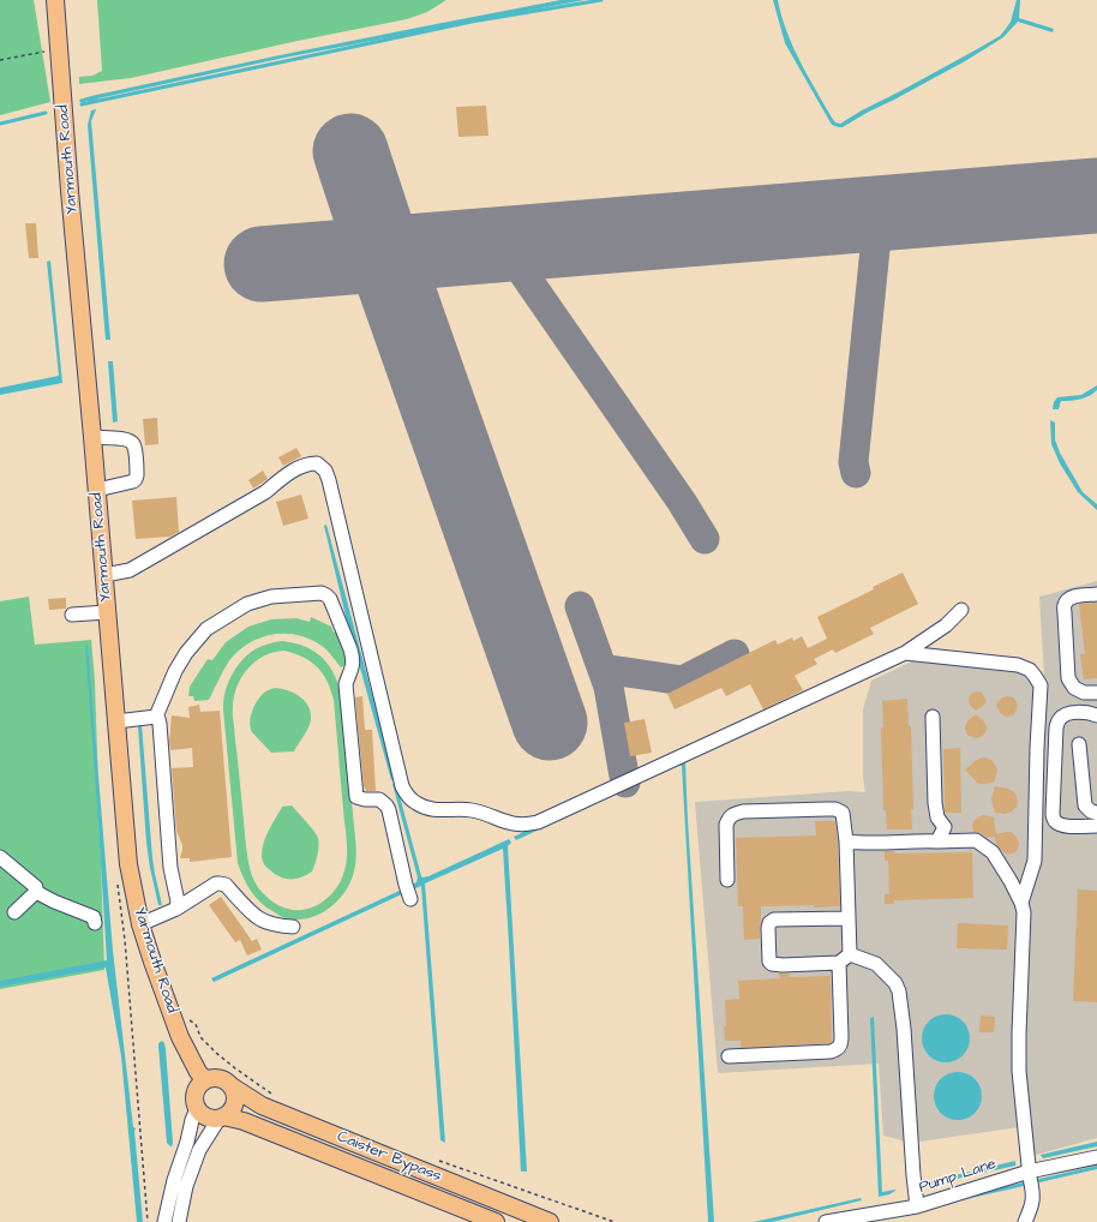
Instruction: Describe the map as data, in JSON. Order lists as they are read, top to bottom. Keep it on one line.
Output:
{"streets":{"main road":["Yarmouth Road","Caister Bypass"],"street":["Pump Lane"]},"crossings":[["Yarmouth Road","Caister Bypass"]]}
